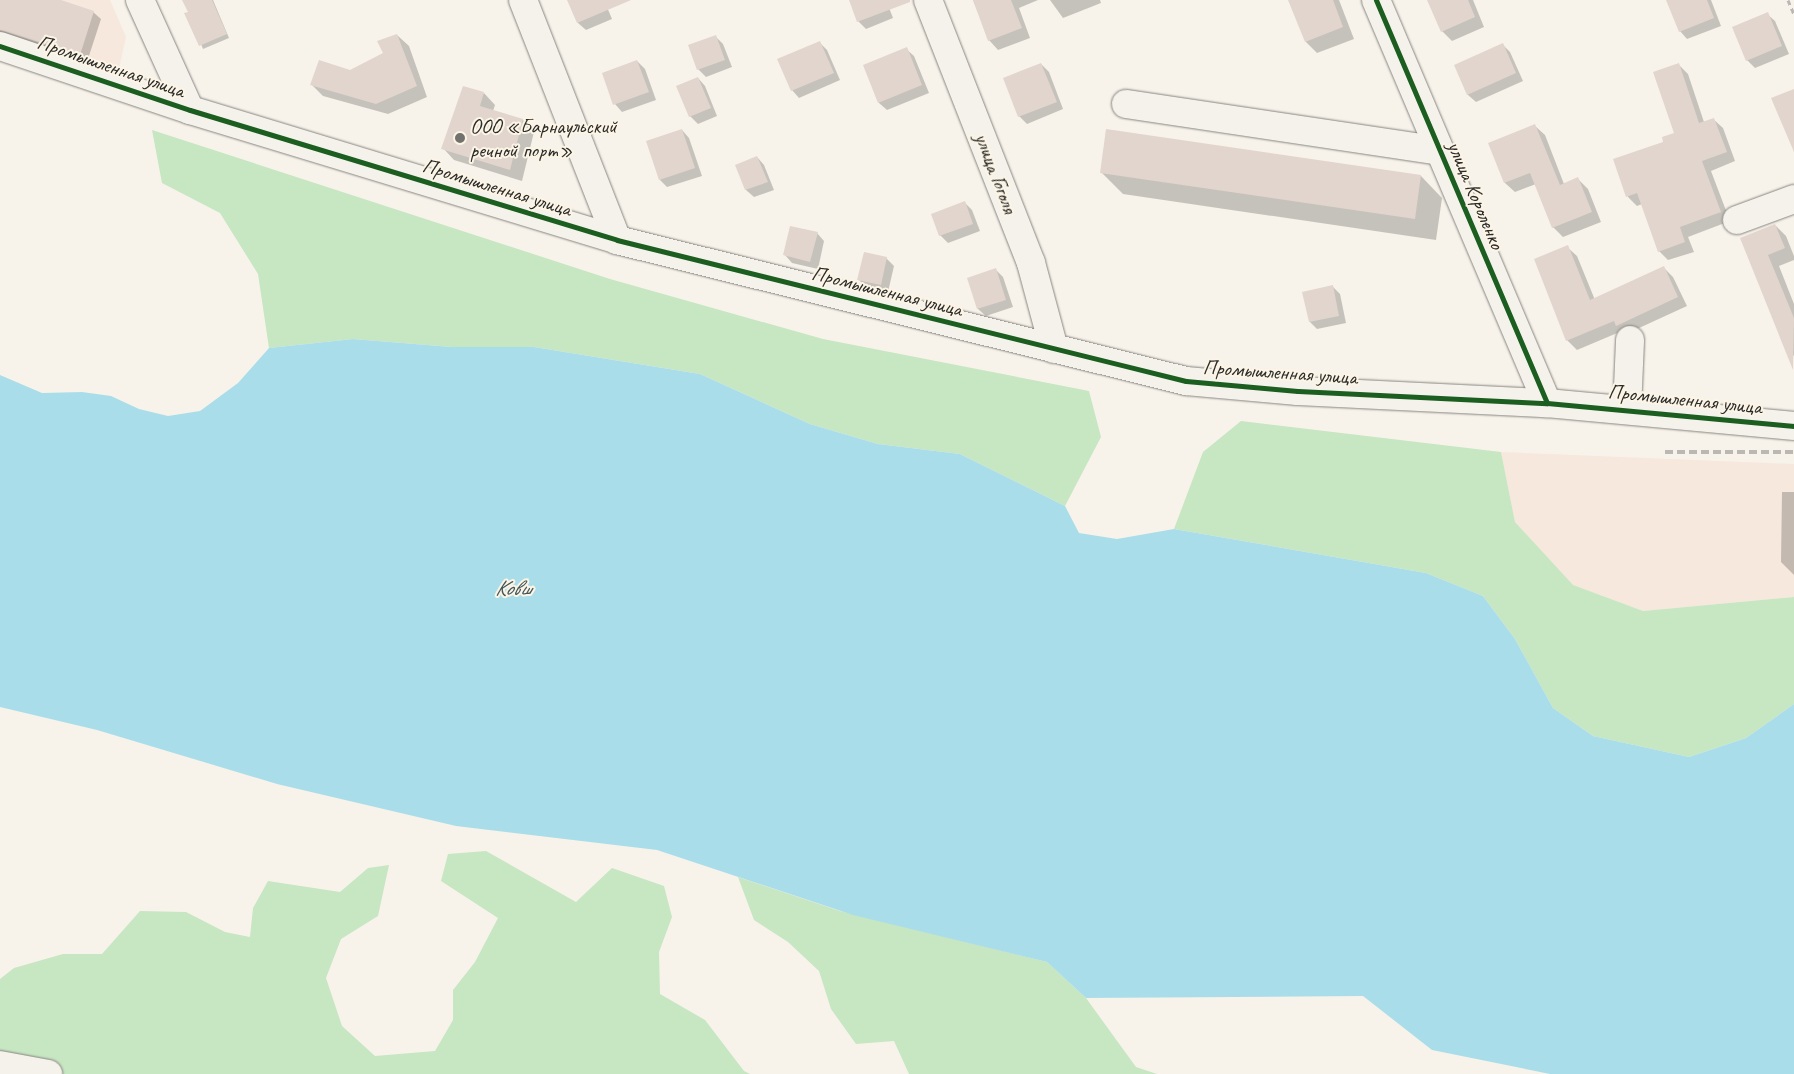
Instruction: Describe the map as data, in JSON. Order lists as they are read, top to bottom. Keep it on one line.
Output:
{"streets":{"street":["Промышленная улица","улица Гоголя","улица Короленко"]},"crossings":[["Промышленная улица","улица Гоголя"],["Промышленная улица","улица Короленко"]],"water":["Ковш"],"places":["ООО «Барнаульский речной порт»"]}
